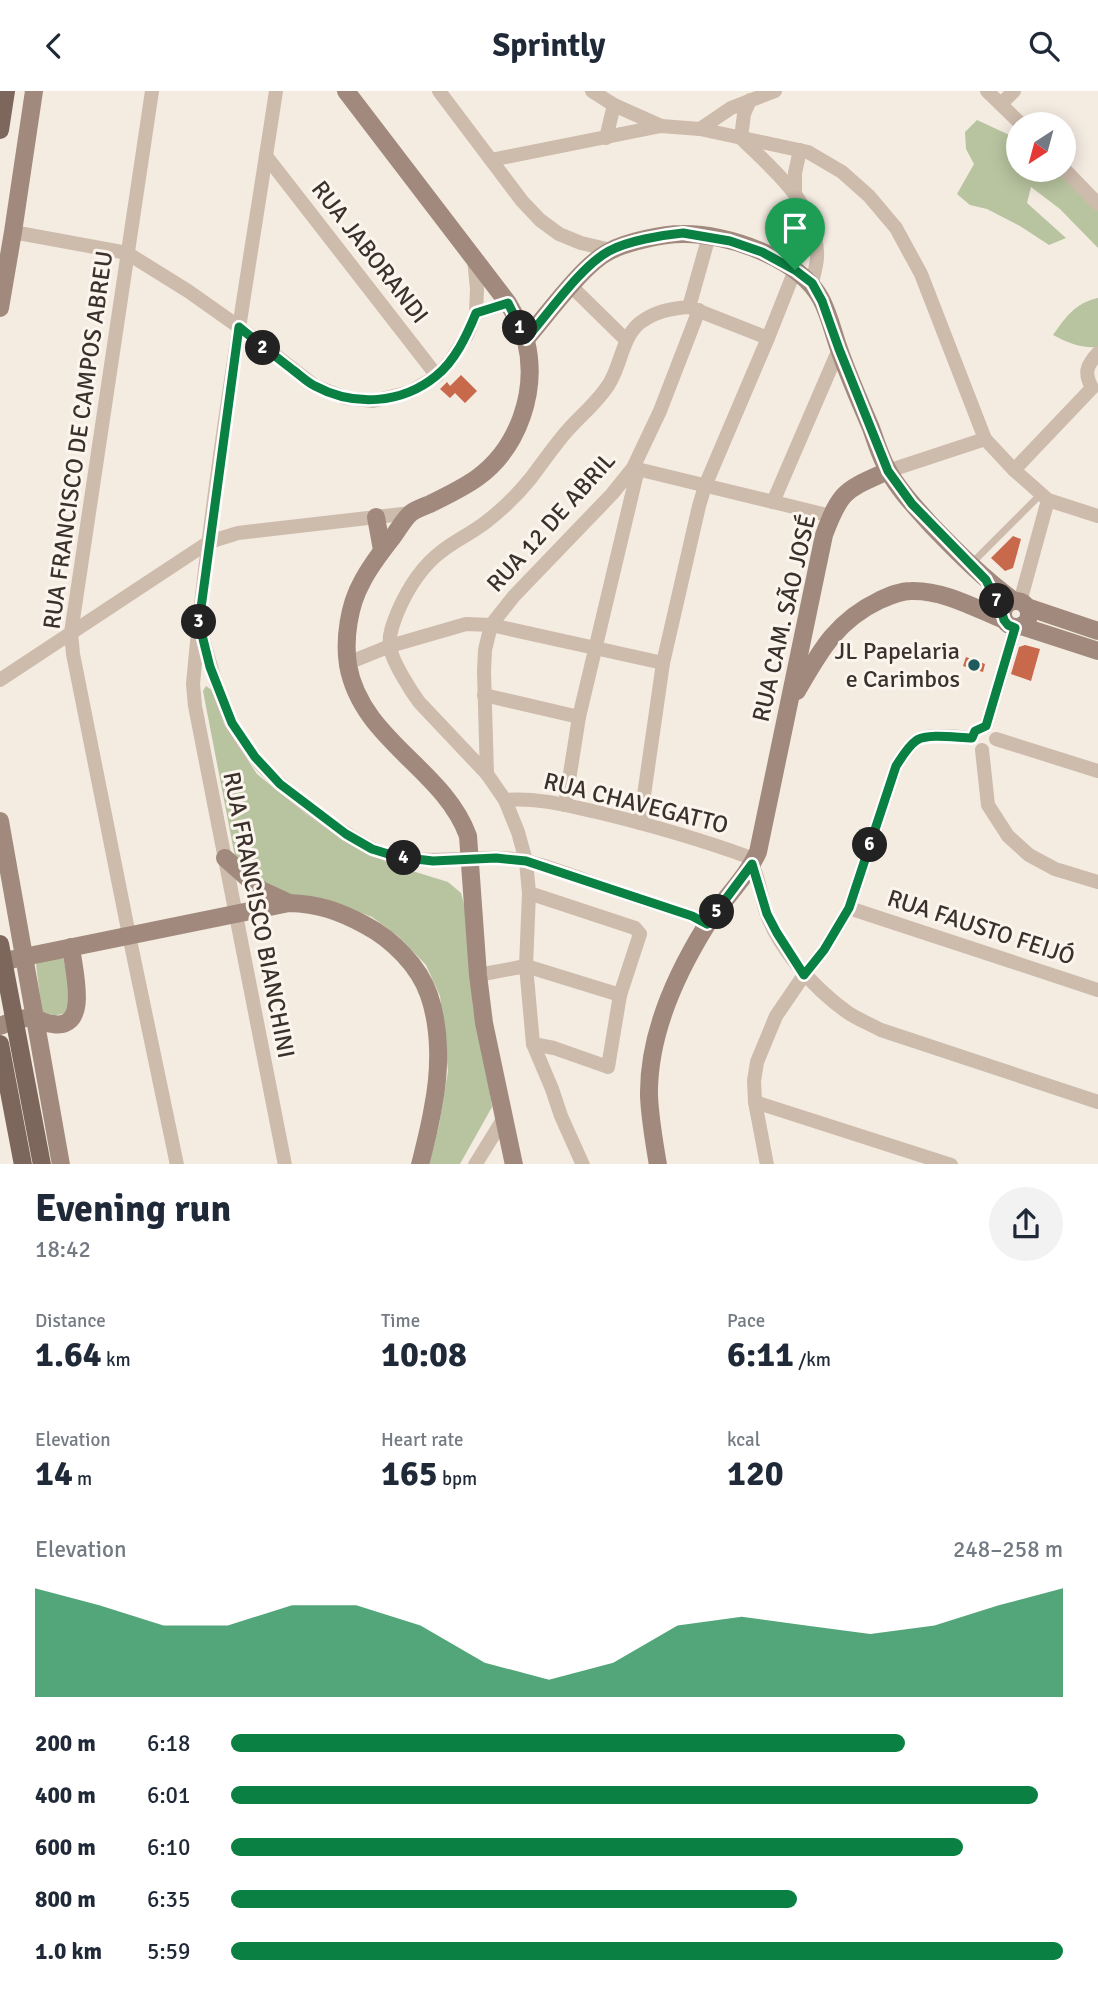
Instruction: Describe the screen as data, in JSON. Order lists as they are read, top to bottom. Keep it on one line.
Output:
{"streets":{"street":["RUA JABORANDI","RUA FRANCISCO DE CAMPOS ABREU","RUA 12 DE ABRIL","RUA CAM. SÃO JOSÉ","RUA CHAVEGATTO","RUA FRANCISCO BIANCHINI","RUA FAUSTO FEIJÓ"]},"crossings":[["RUA JABORANDI","RUA FRANCISCO BIANCHINI"],["RUA CAM. SÃO JOSÉ","RUA CHAVEGATTO"]],"places":["JL Papelaria e Carimbos"],"north":"bottom left","page":{"header":"Sprintly","pins":["1","2","7","3","6","4","5"],"heading":["Evening run","18:42"],"stats":[["Distance","1.64 km"],["Time","10:08"],["Pace","6:11 /km"],["Elevation","14 m"],["Heart rate","165 bpm"],["kcal","120"]],"chart":["Elevation","248–258 m"],"list":[{"name":"200 m","note":"6:18"},{"name":"400 m","note":"6:01"},{"name":"600 m","note":"6:10"},{"name":"800 m","note":"6:35"},{"name":"1.0 km","note":"5:59"}]}}
